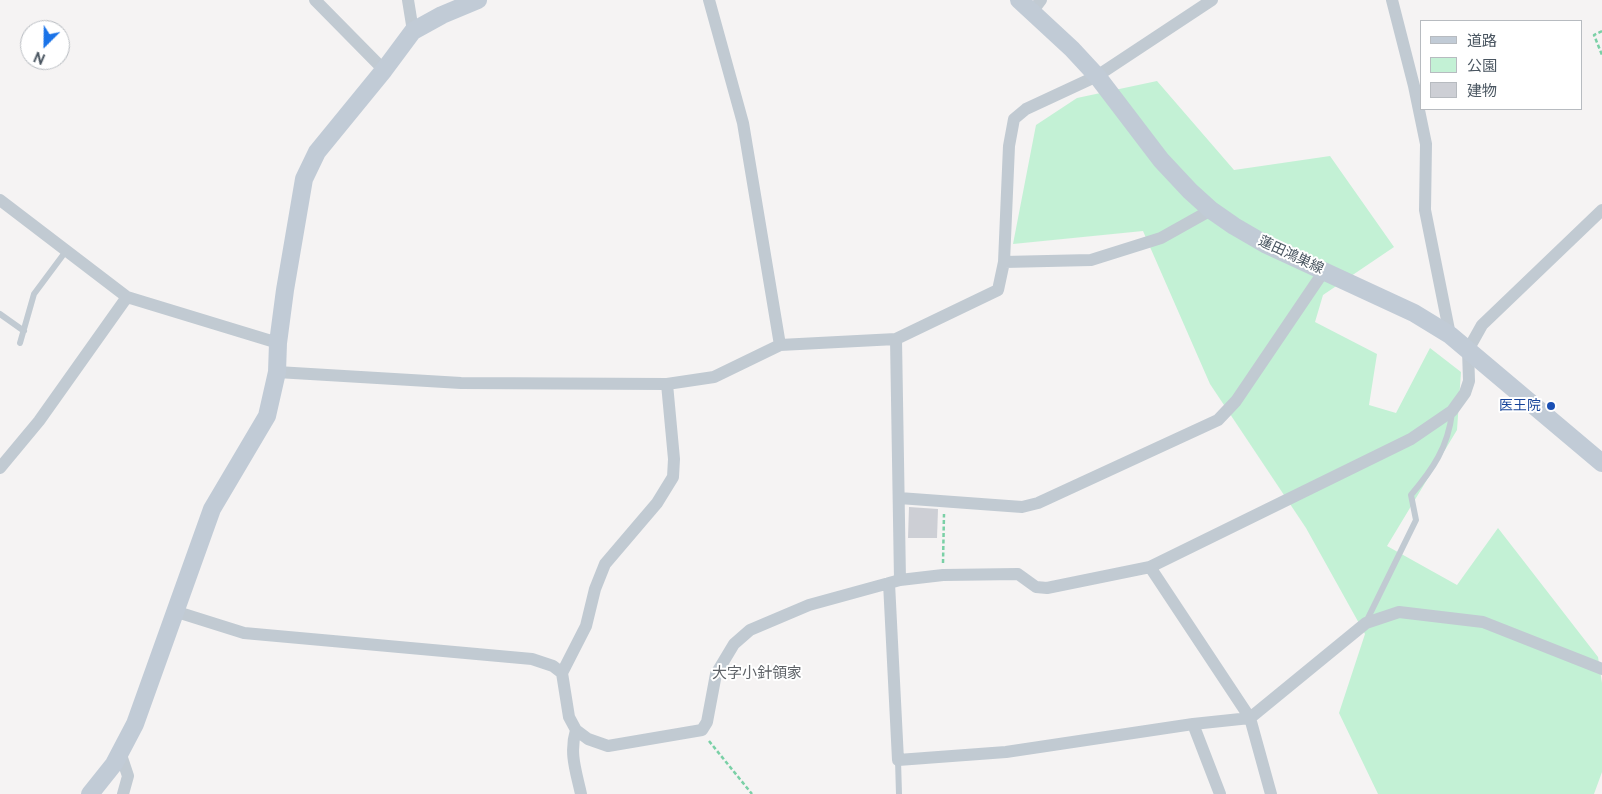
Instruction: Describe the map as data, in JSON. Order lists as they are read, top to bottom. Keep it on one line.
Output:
{"streets":{"street":["蓮田鴻巣線"]},"districts":["大字小針領家"],"places":["医王院"],"legend":["道路","公園","建物"],"north":"bottom left"}
